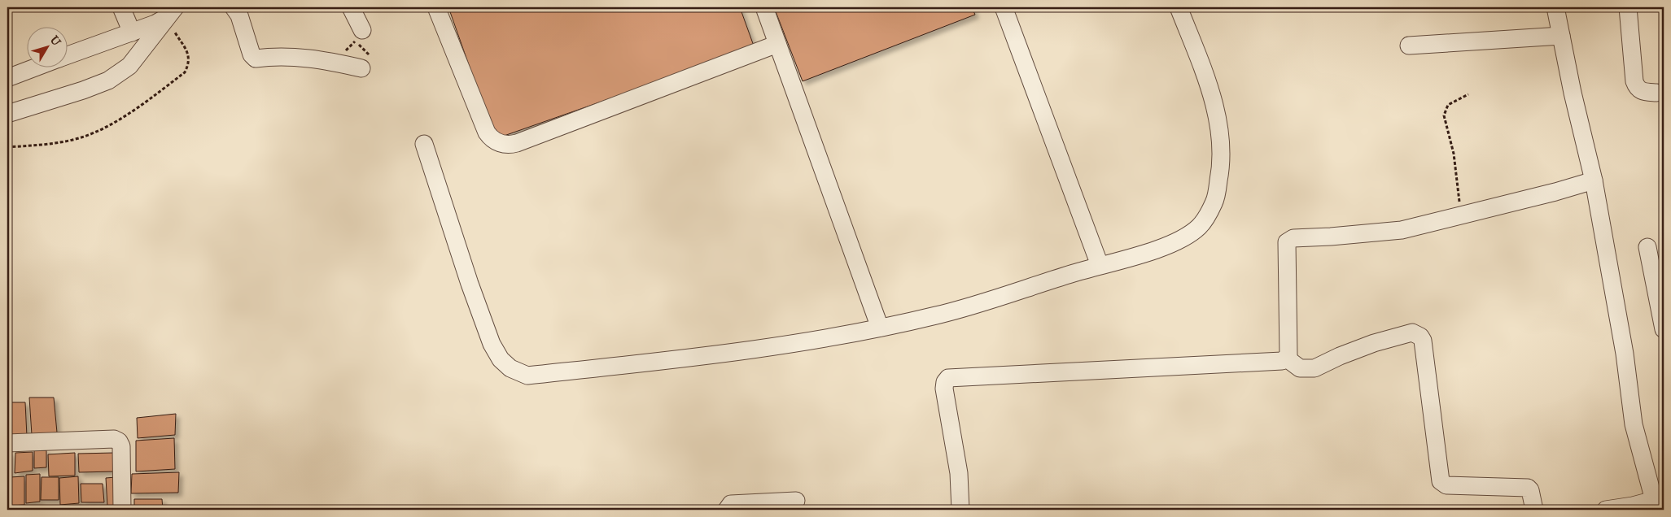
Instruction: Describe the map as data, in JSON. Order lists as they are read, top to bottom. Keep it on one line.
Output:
{"north":"top right"}
